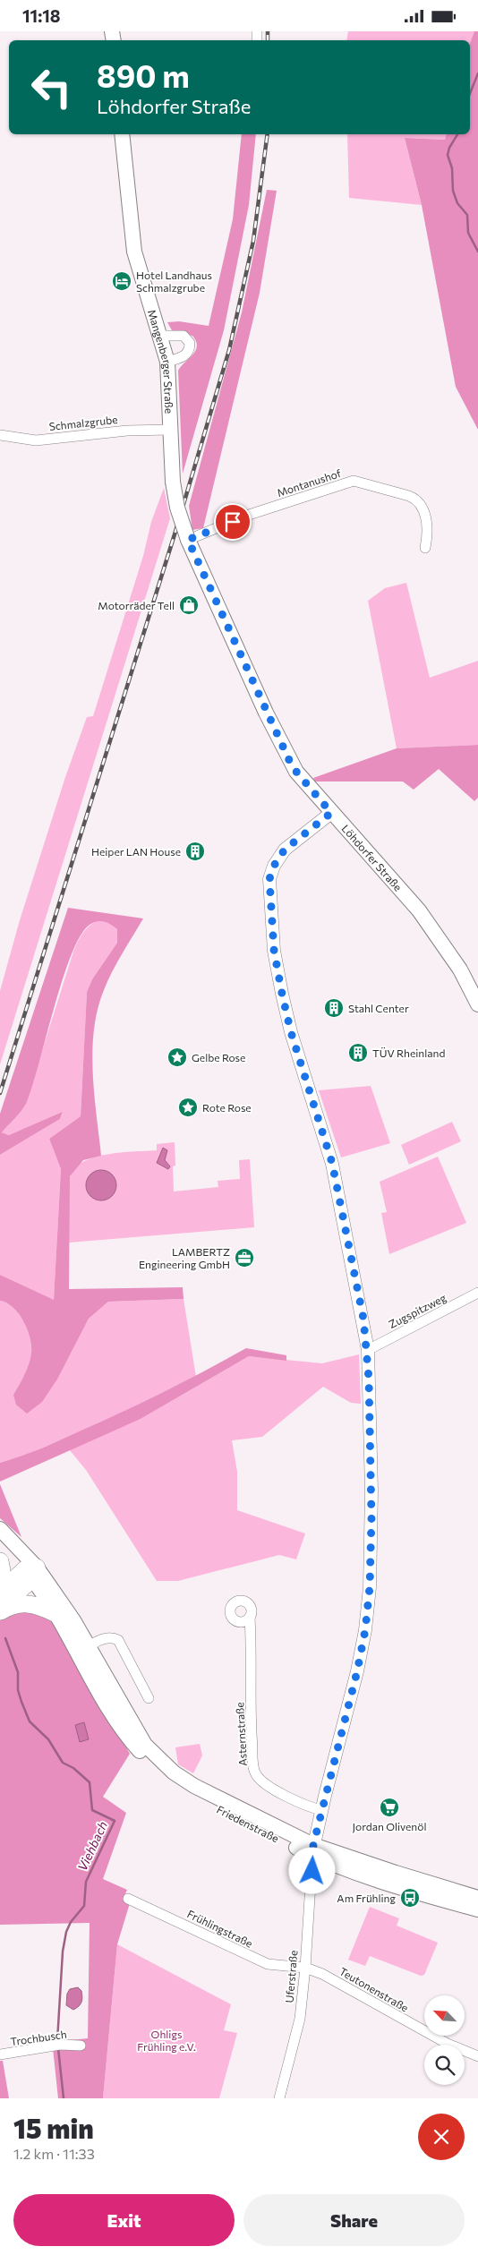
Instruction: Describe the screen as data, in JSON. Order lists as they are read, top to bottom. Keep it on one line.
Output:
{"streets":{"main road":["Mangenberger Straße","Löhdorfer Straße","Friedenstraße"],"street":["Schmalzgrube","Montanushof","Zugspitzweg","Asternstraße","Frühlingstraße","Uferstraße","Teutonenstraße","Trochbusch"]},"crossings":[["Mangenberger Straße","Schmalzgrube"],["Mangenberger Straße","Montanushof"],["Mangenberger Straße","Löhdorfer Straße"],["Montanushof","Löhdorfer Straße"],["Friedenstraße","Uferstraße"],["Frühlingstraße","Uferstraße"],["Frühlingstraße","Teutonenstraße"],["Uferstraße","Teutonenstraße"]],"water":["Viehbach"],"parks":["Ohligs Frühling e.V."],"places":{"hotel":["Hotel Landhaus Schmalzgrube"],"shop":["Motorräder Tell"],"building":["Heiper LAN House","Stahl Center","TÜV Rheinland"],"place":["Gelbe Rose","Rote Rose"],"office":["LAMBERTZ Engineering GmbH"],"supermarket":["Jordan Olivenöl"],"bus stop":["Am Frühling"]},"north":"top left","page":{"status":"11:18","turn":["890 m","Löhdorfer Straße"],"heading":["15 min","1.2 km · 11:33"],"buttons":["Exit","Share"]}}
